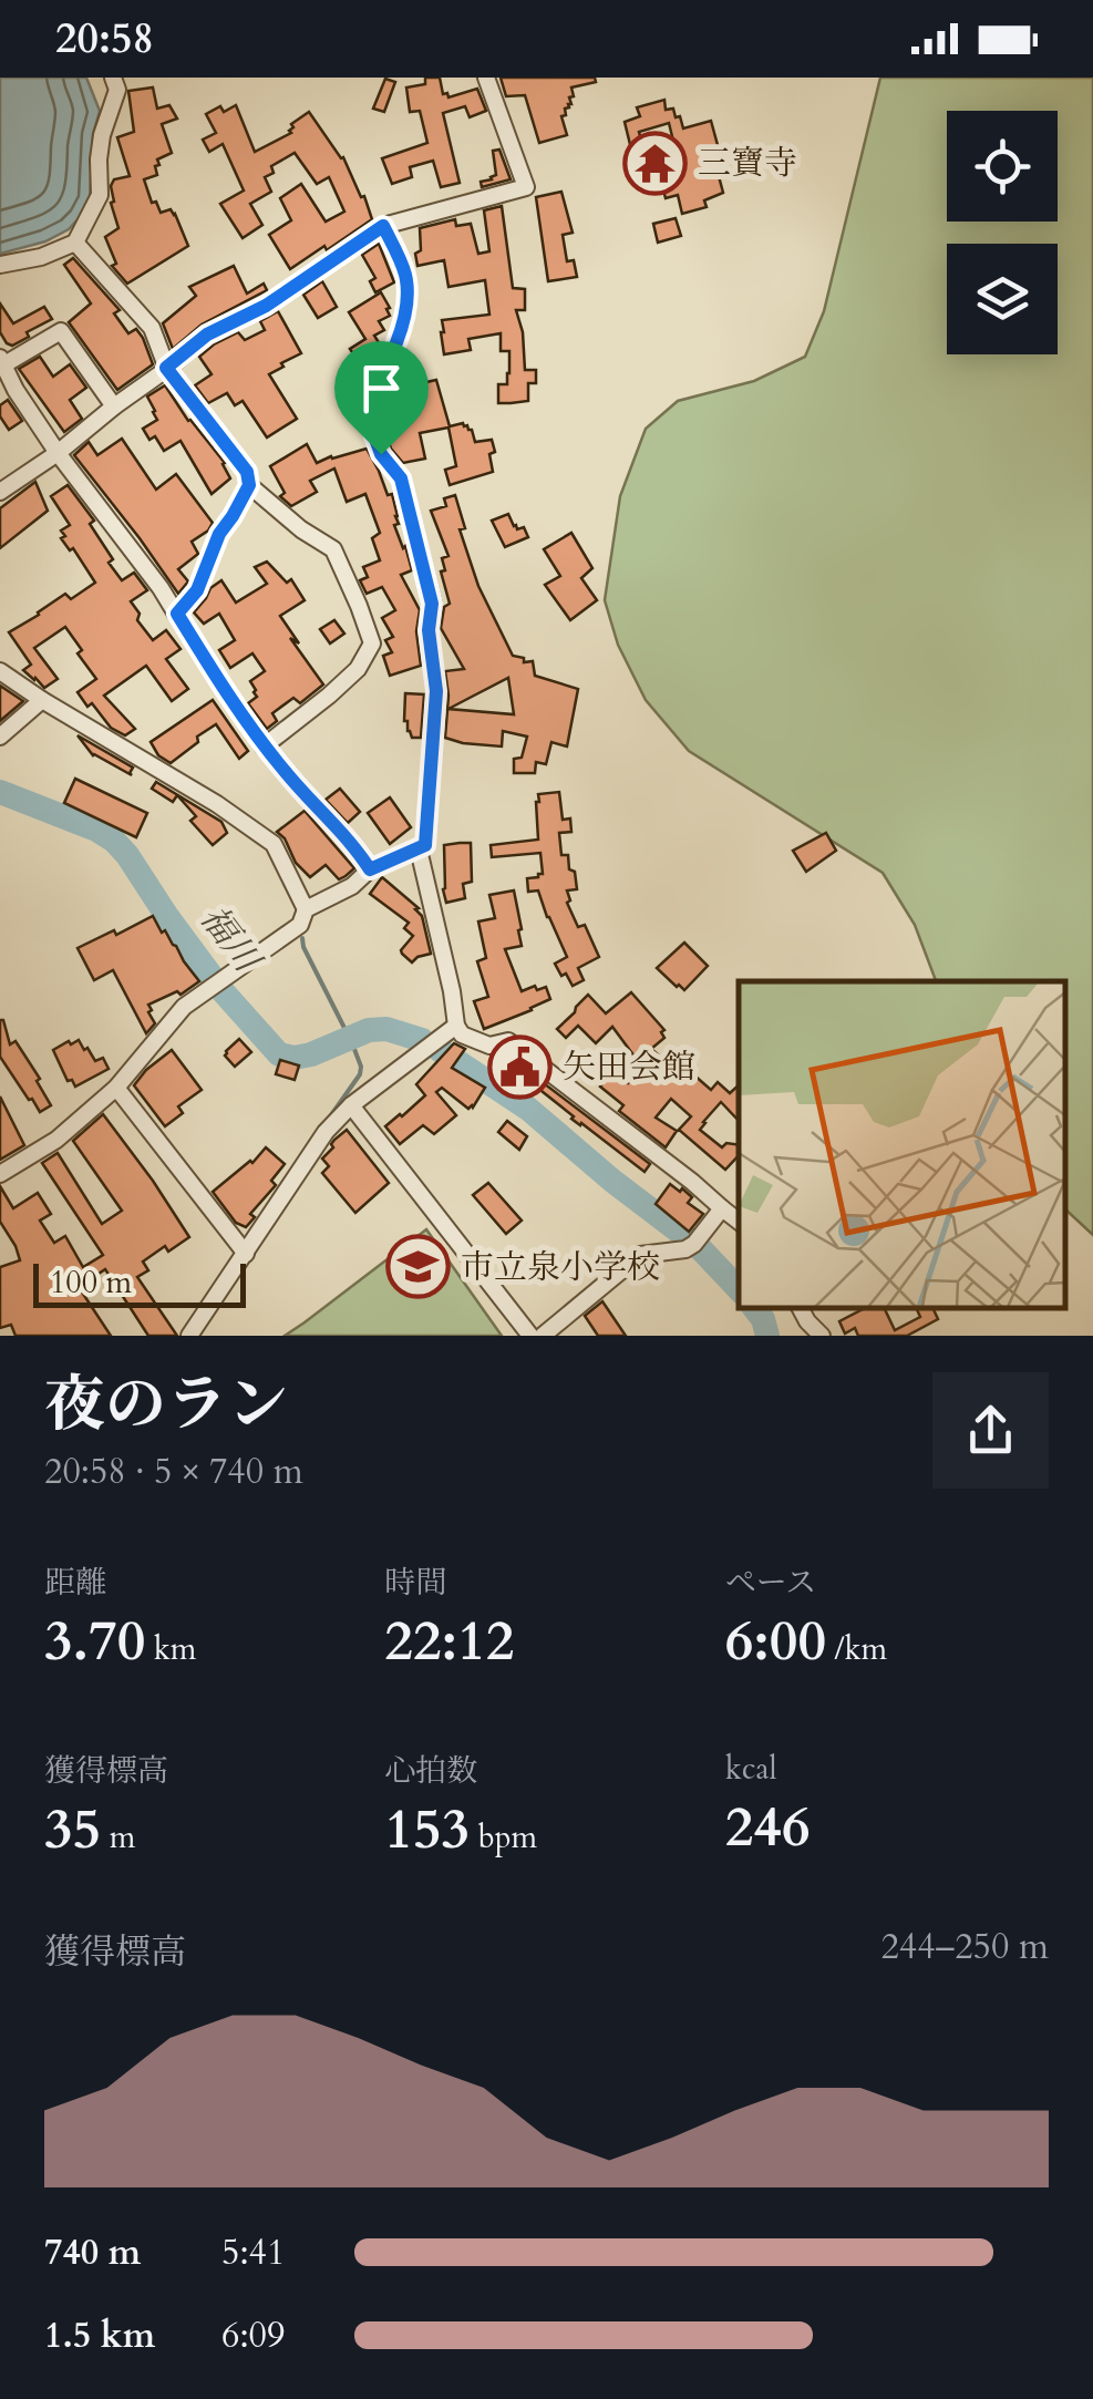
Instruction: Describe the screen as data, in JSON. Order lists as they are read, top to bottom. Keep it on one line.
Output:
{"water":["福川"],"places":{"temple":["三寶寺"],"public building":["矢田会館"],"school or university":["市立泉小学校"]},"scale_bar":"100 m","page":{"status":"20:58","scale":"100 m","heading":["夜のラン","20:58 · 5 × 740 m"],"stats":[["距離","3.70 km"],["時間","22:12"],["ペース","6:00 /km"],["獲得標高","35 m"],["心拍数","153 bpm"],["kcal","246"]],"chart":["獲得標高","244–250 m"],"list":[{"name":"740 m","note":"5:41"},{"name":"1.5 km","note":"6:09"}]}}
